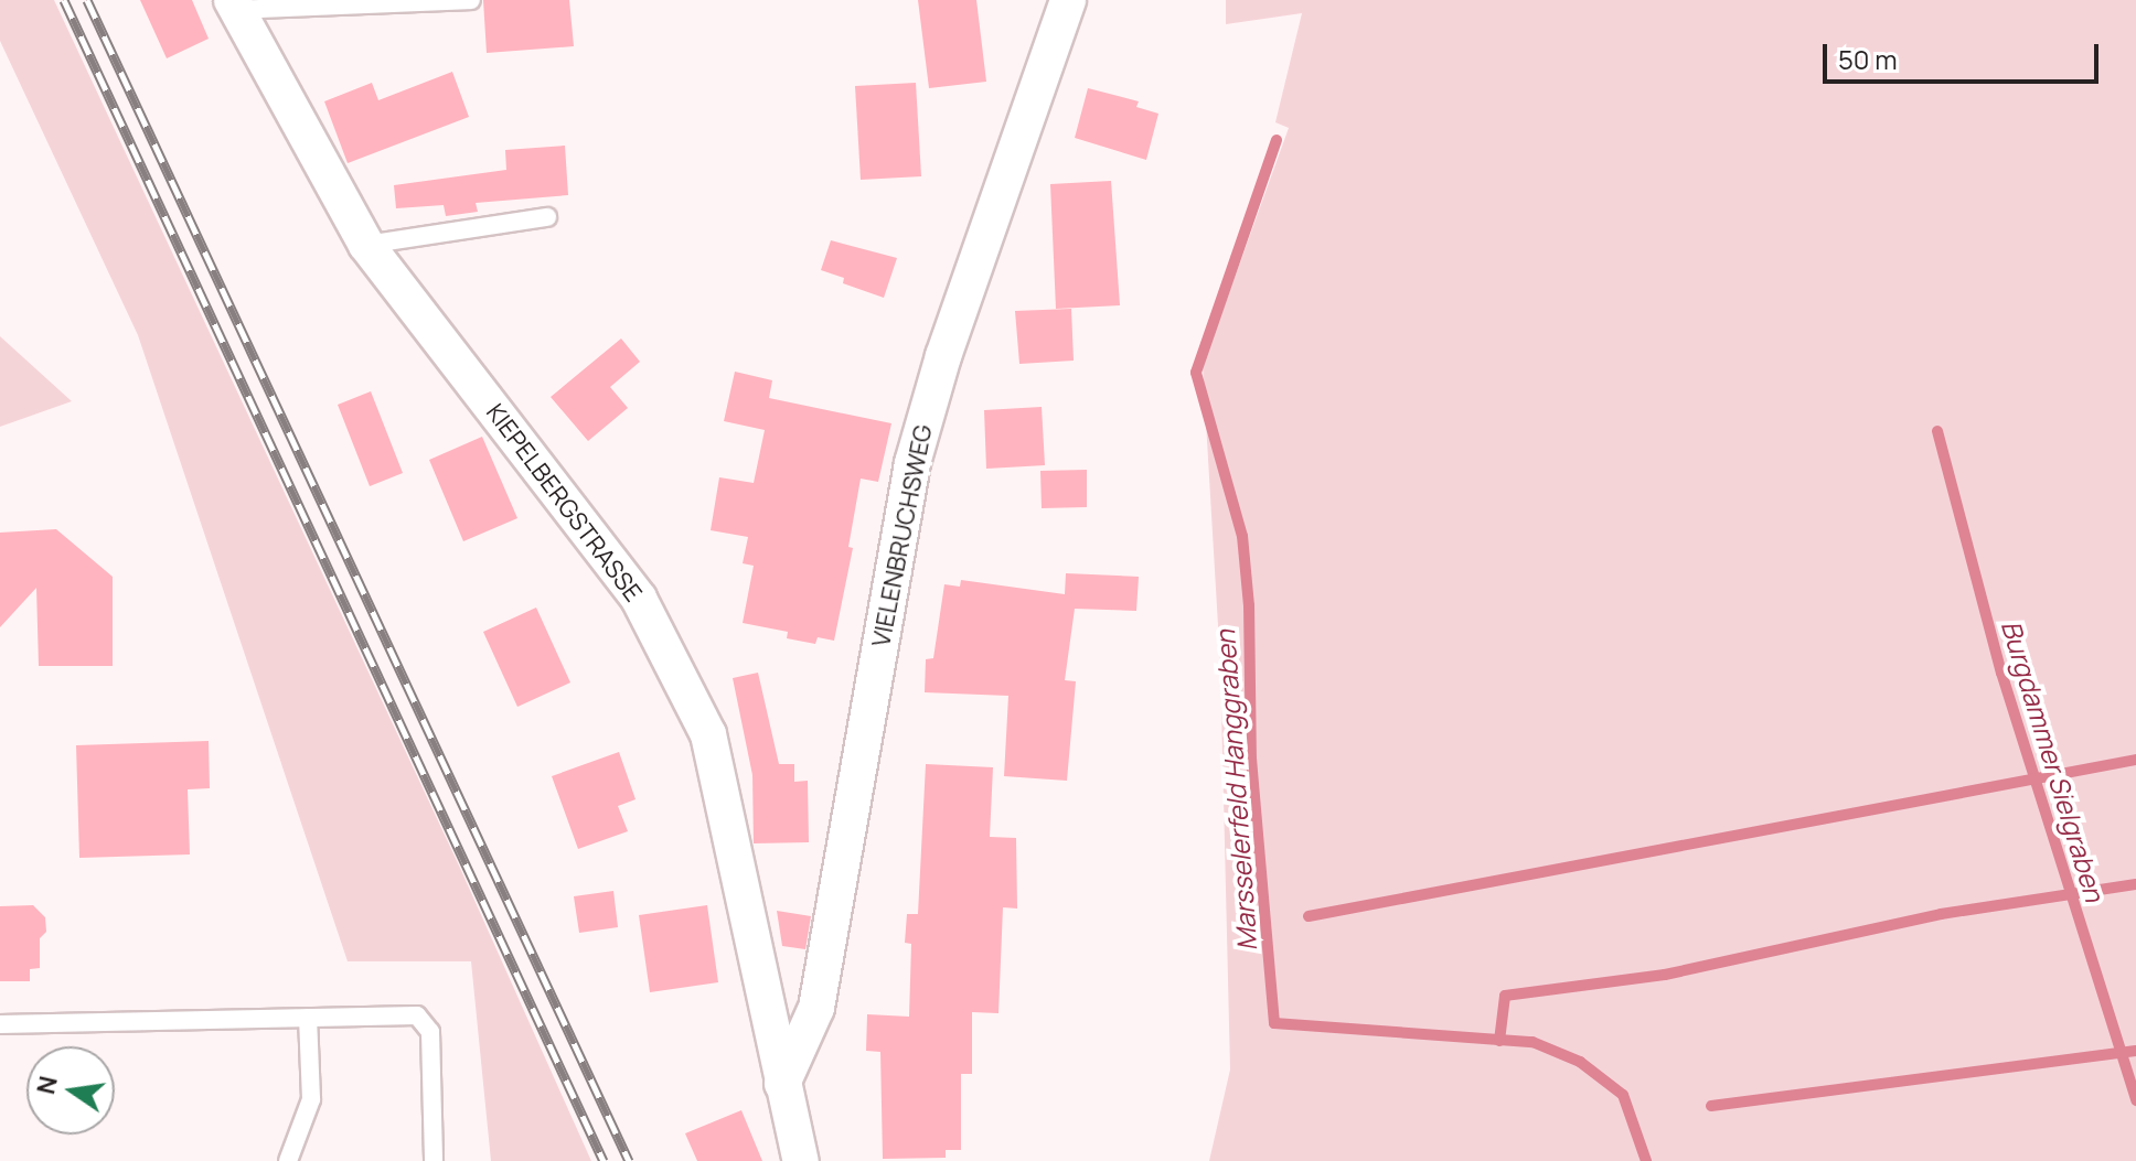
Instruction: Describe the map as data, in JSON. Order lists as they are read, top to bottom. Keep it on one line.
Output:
{"streets":{"street":["KIEPELBERGSTRASSE","VIELENBRUCHSWEG"]},"crossings":[["KIEPELBERGSTRASSE","VIELENBRUCHSWEG"]],"water":["Burgdammer Sielgraben","Marsselerfeld Hanggraben"],"scale_bar":"50 m","north":"left"}
